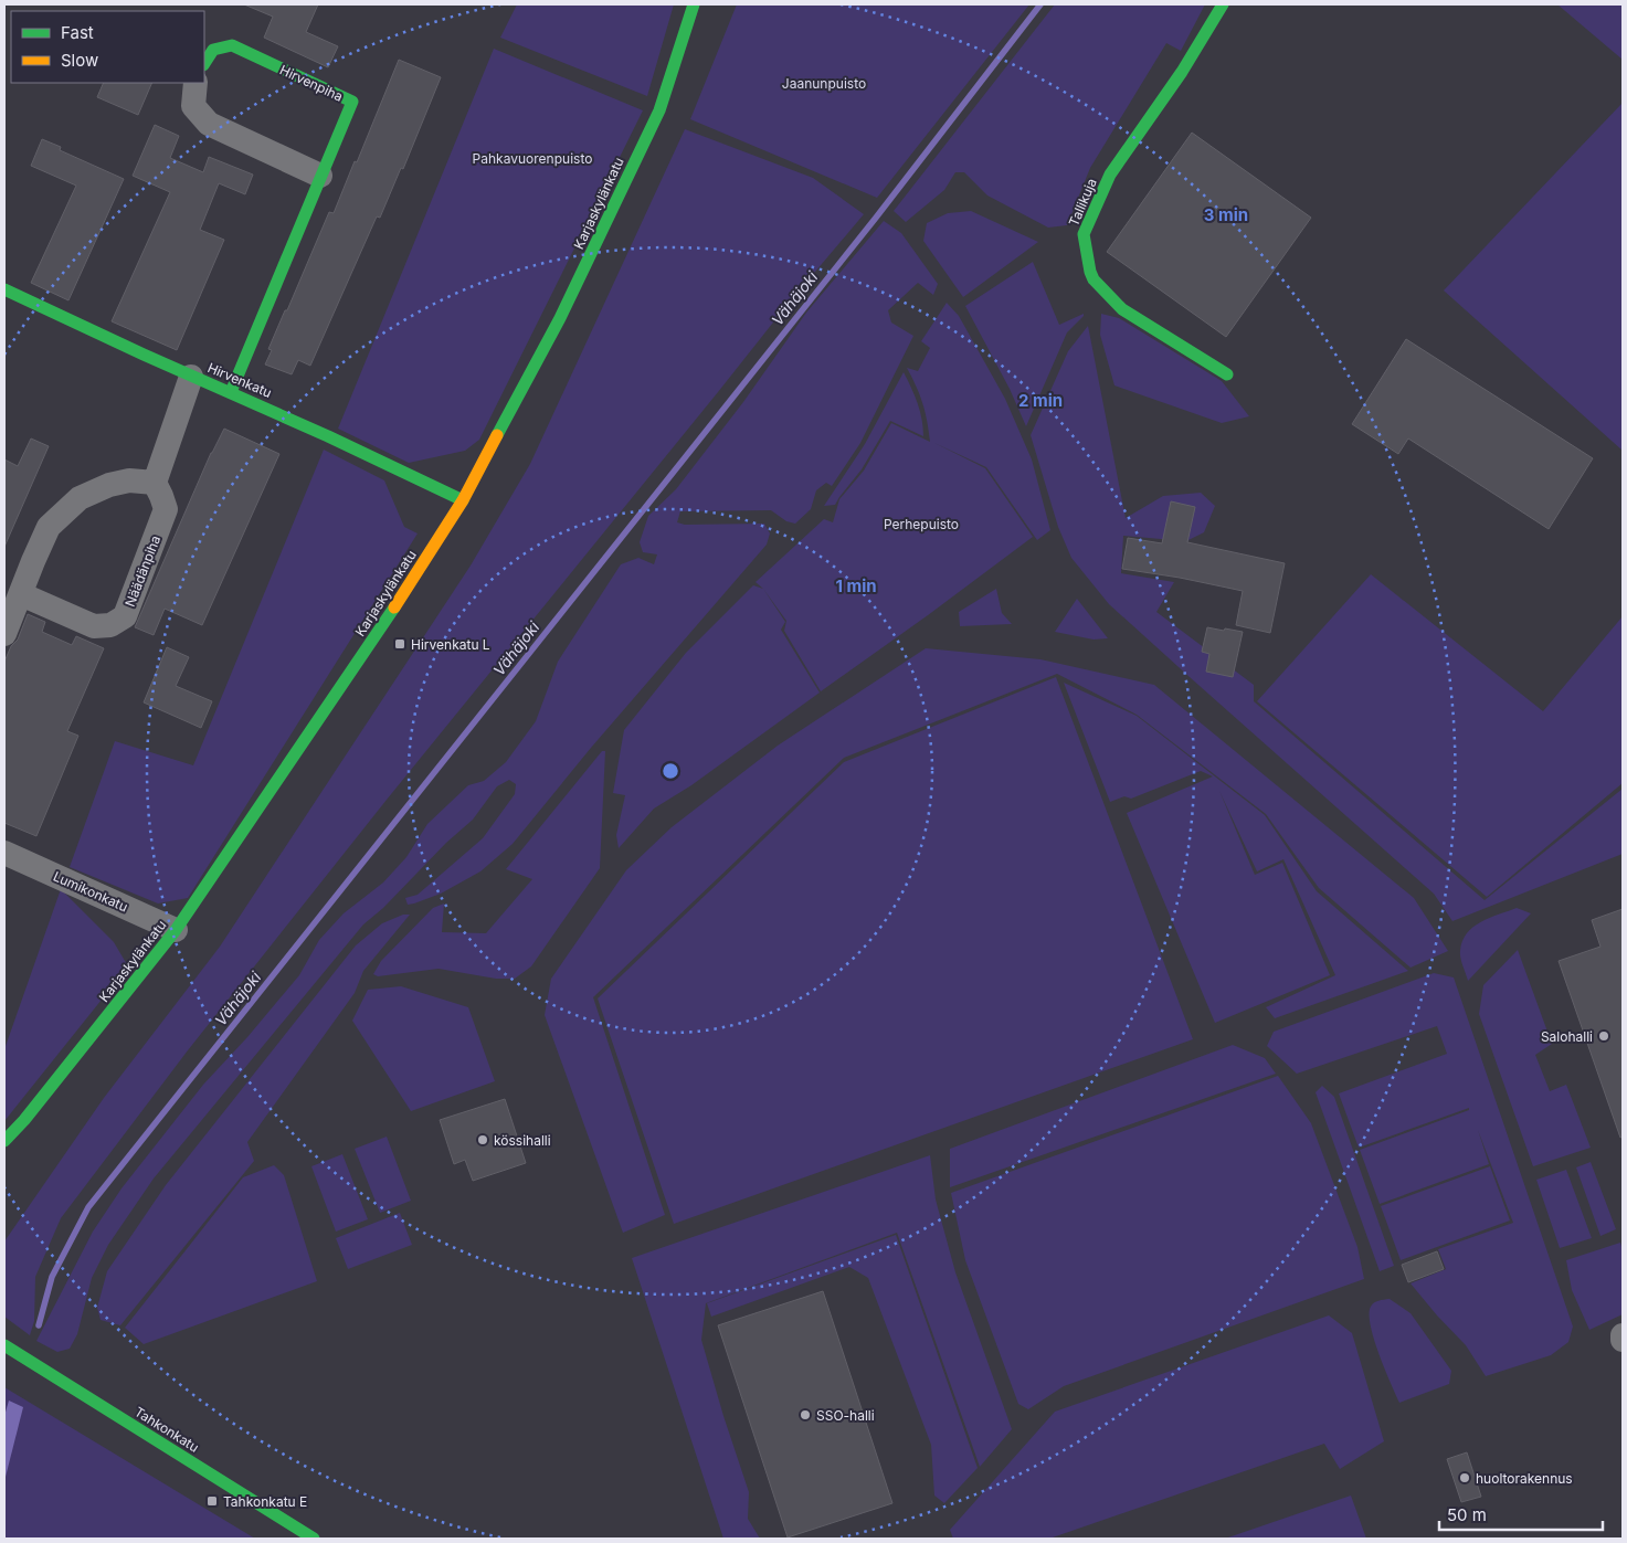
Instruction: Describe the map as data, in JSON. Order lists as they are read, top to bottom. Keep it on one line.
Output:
{"streets":{"street":["Hirvenpiha","Tallikuja","Karjaskylänkatu","Hirvenkatu","Näädänpiha","Lumikonkatu","Tahkonkatu"]},"crossings":[["Hirvenpiha","Hirvenkatu"],["Karjaskylänkatu","Hirvenkatu"],["Karjaskylänkatu","Lumikonkatu"]],"water":["Vähäjoki"],"parks":["Jaanunpuisto","Pahkavuorenpuisto","Perhepuisto"],"places":{"transit":["Hirvenkatu L","Tahkonkatu E"],"other":["Salohalli","kössihalli","SSO-halli","huoltorakennus"]},"legend":["Fast","Slow"],"scale_bar":"50 m","rings":["3 min","2 min","1 min"]}
